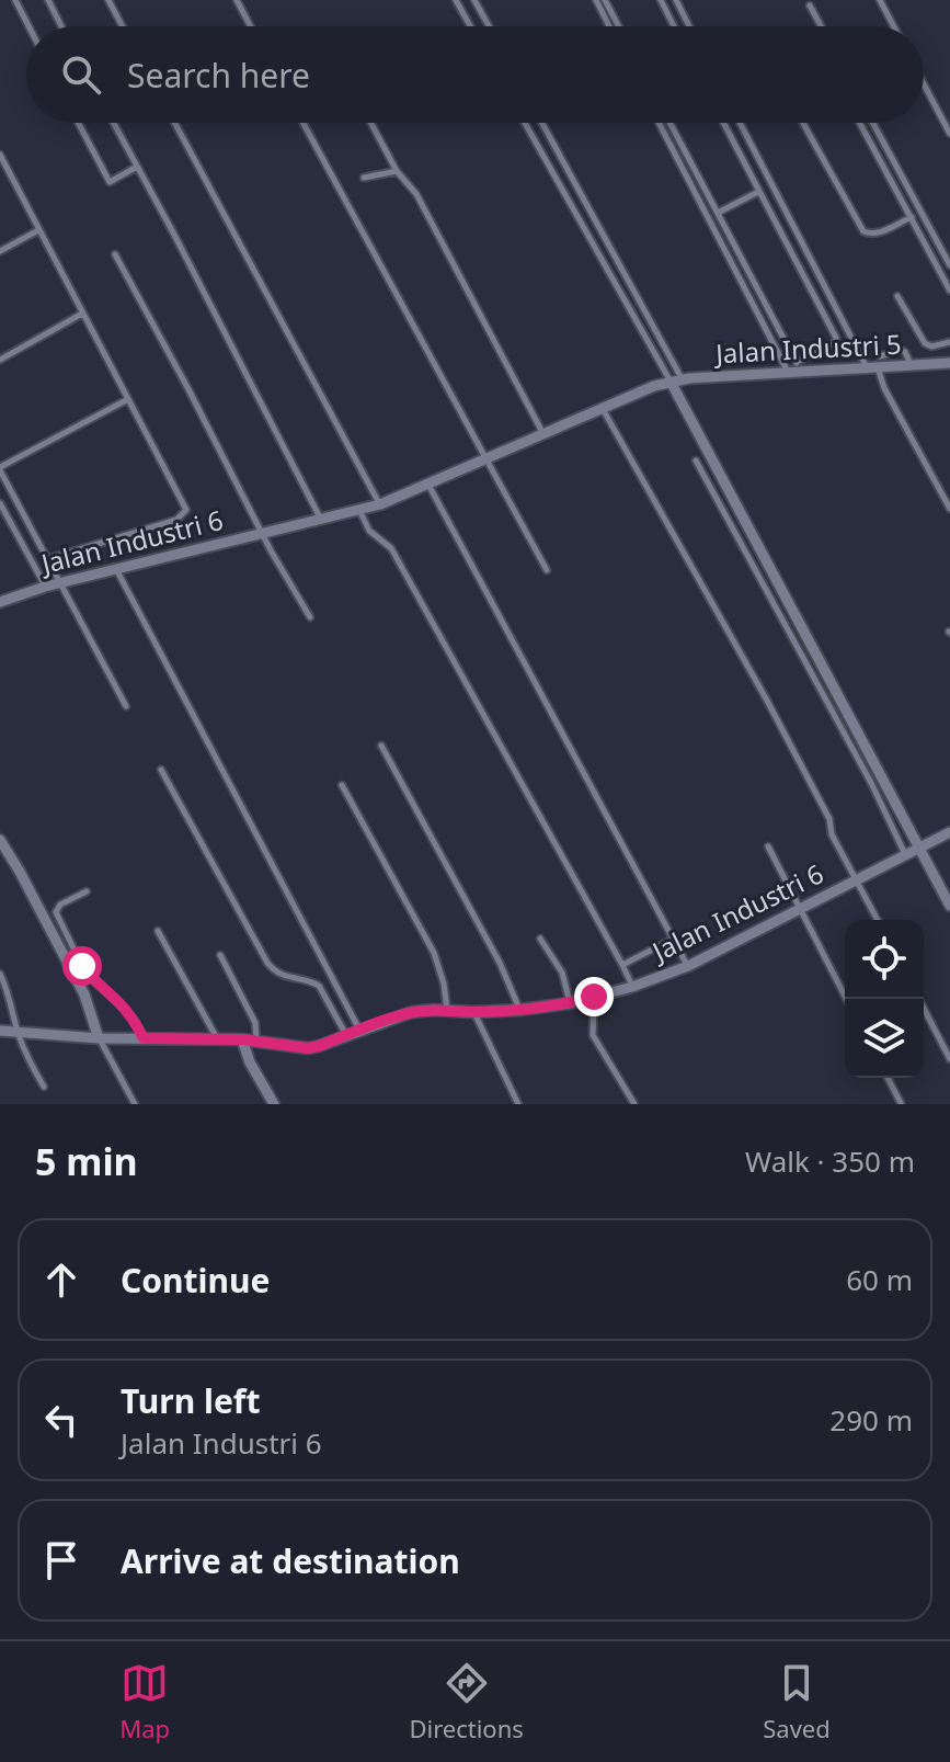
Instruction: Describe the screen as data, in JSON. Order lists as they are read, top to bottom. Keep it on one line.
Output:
{"streets":{"street":["Jalan Industri 5","Jalan Industri 6"]},"crossings":[["Jalan Industri 5","Jalan Industri 6"]],"page":{"search":"Search here","heading":["5 min","Walk · 350 m"],"list":[["Continue","60 m"],["Turn left","Jalan Industri 6","290 m"],"Arrive at destination"],"nav":["Map","Directions","Saved"]}}
